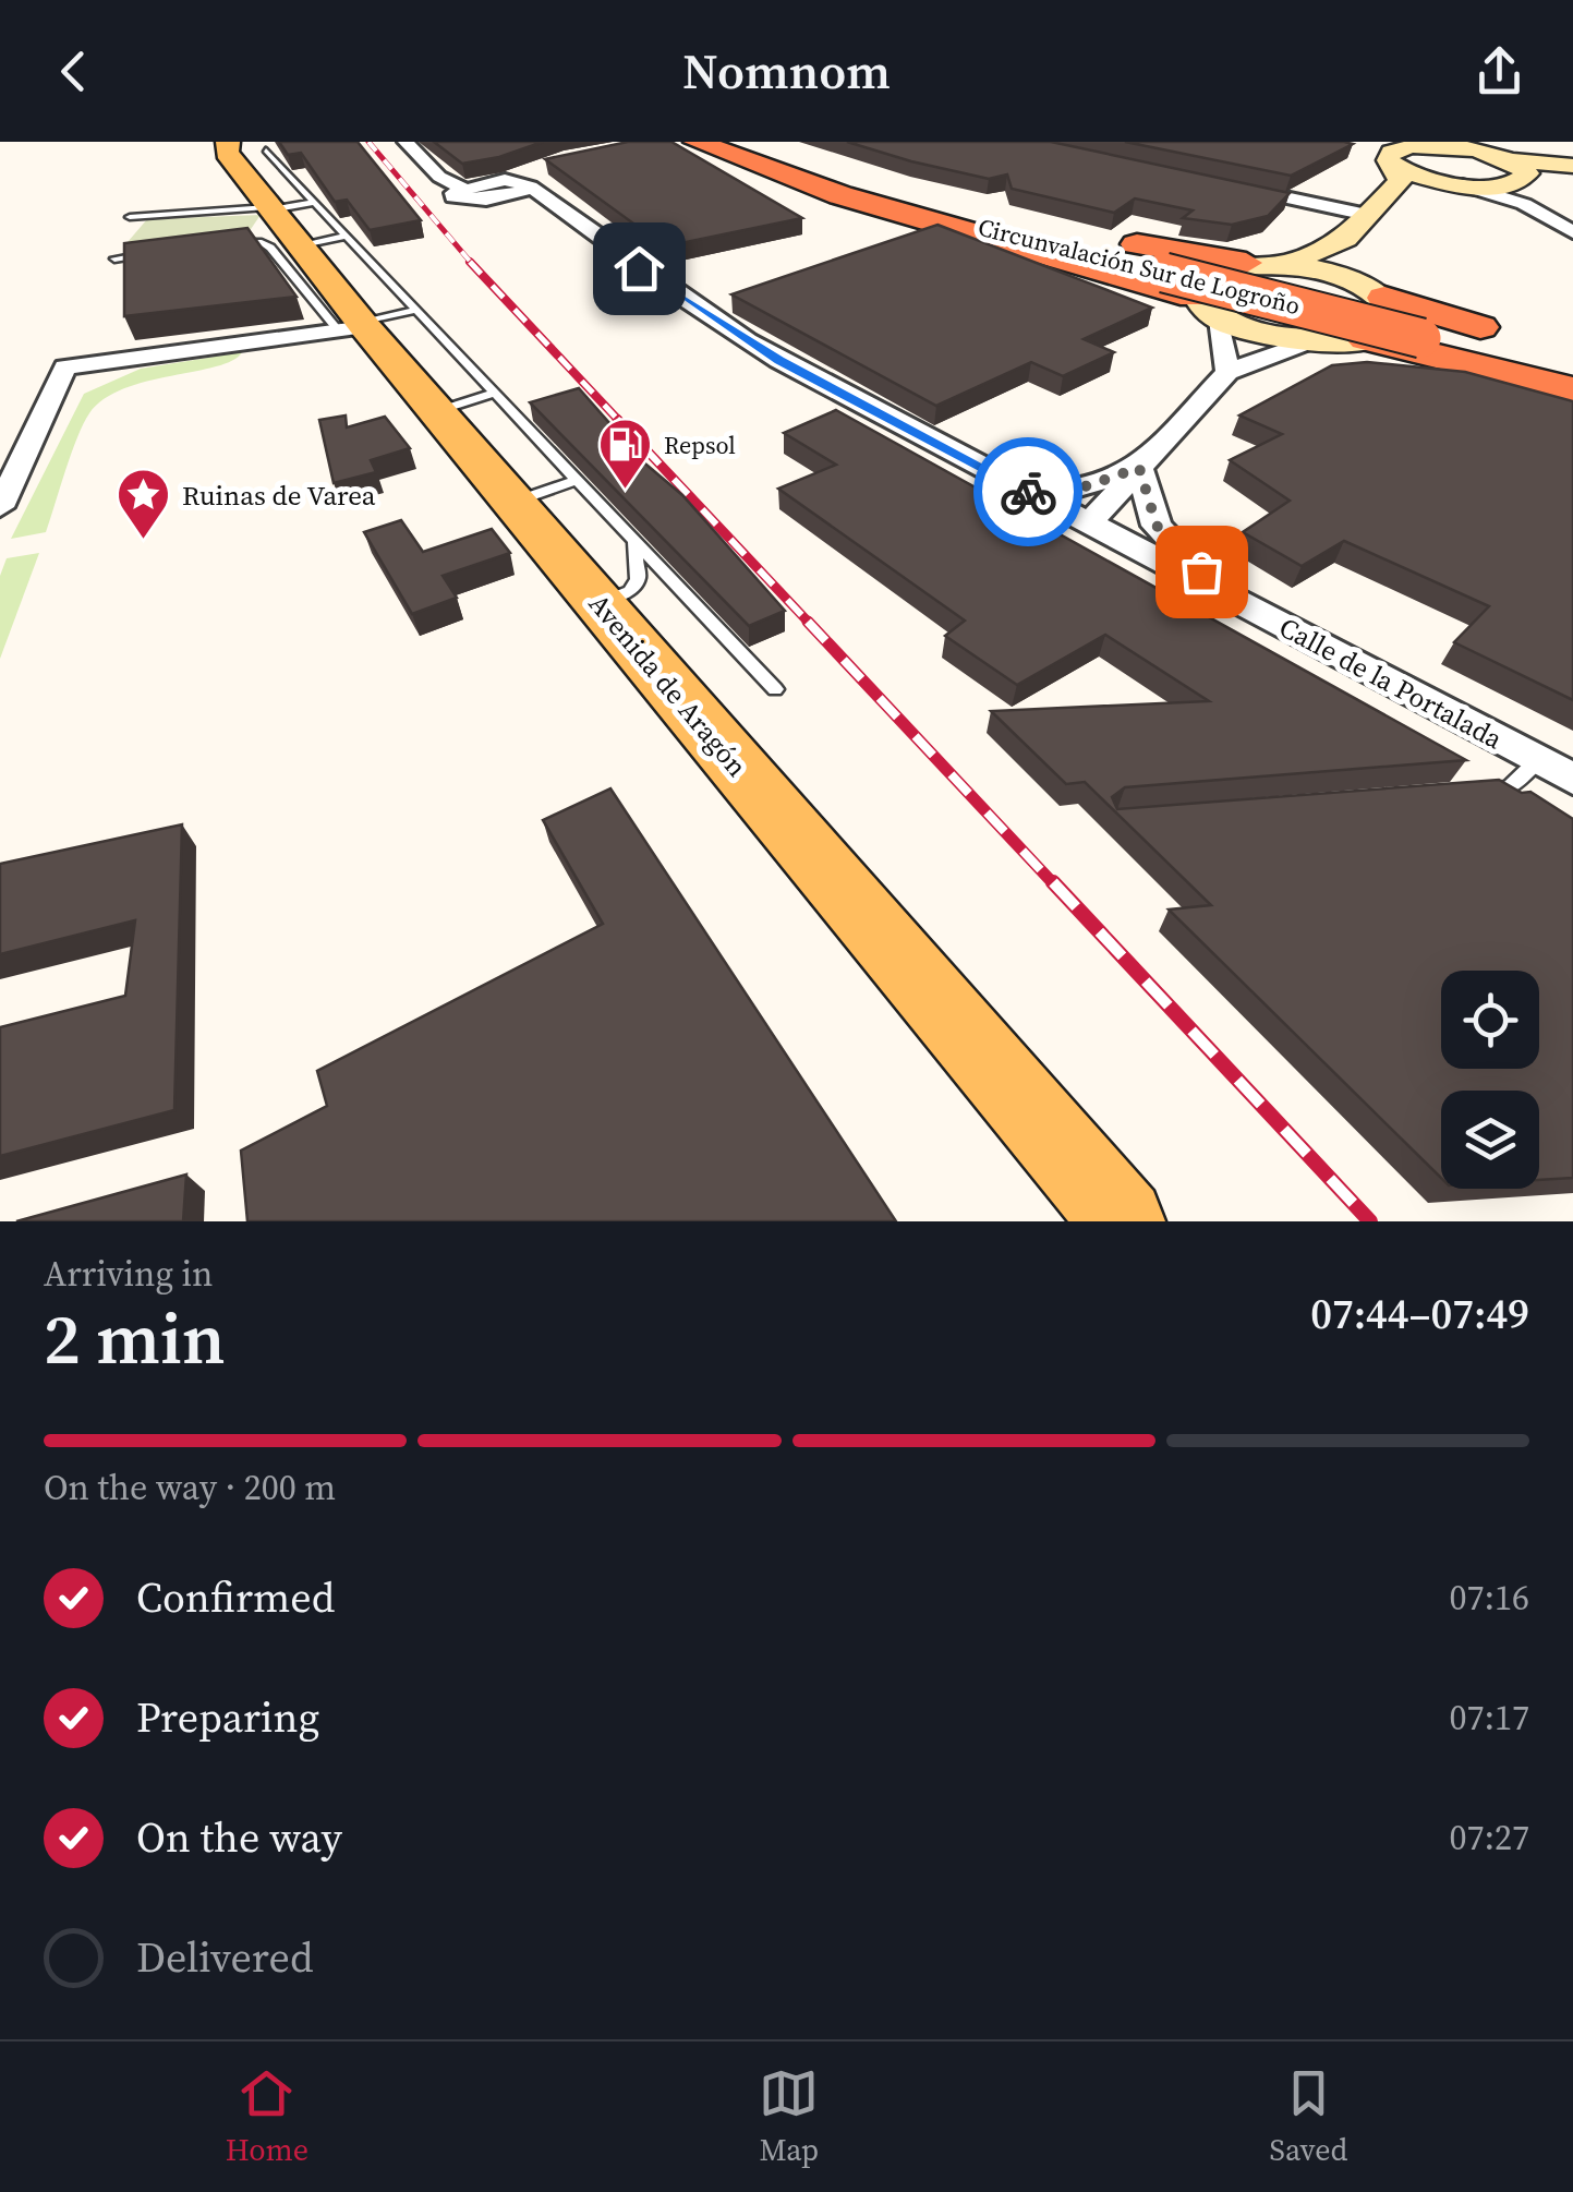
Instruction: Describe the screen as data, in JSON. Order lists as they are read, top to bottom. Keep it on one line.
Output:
{"streets":{"highway":["Circunvalación Sur de Logroño"],"main road":["Avenida de Aragón"],"street":["Calle de la Portalada"]},"places":{"fuel station":["Repsol"],"place":["Ruinas de Varea"]},"page":{"header":"Nomnom","heading":["2 min","Arriving in","07:44–07:49"],"bar":"On the way · 200 m","list":[["Confirmed","07:16"],["Preparing","07:17"],["On the way","07:27"],"Delivered"],"tabs":["Home","Map","Saved"]}}
